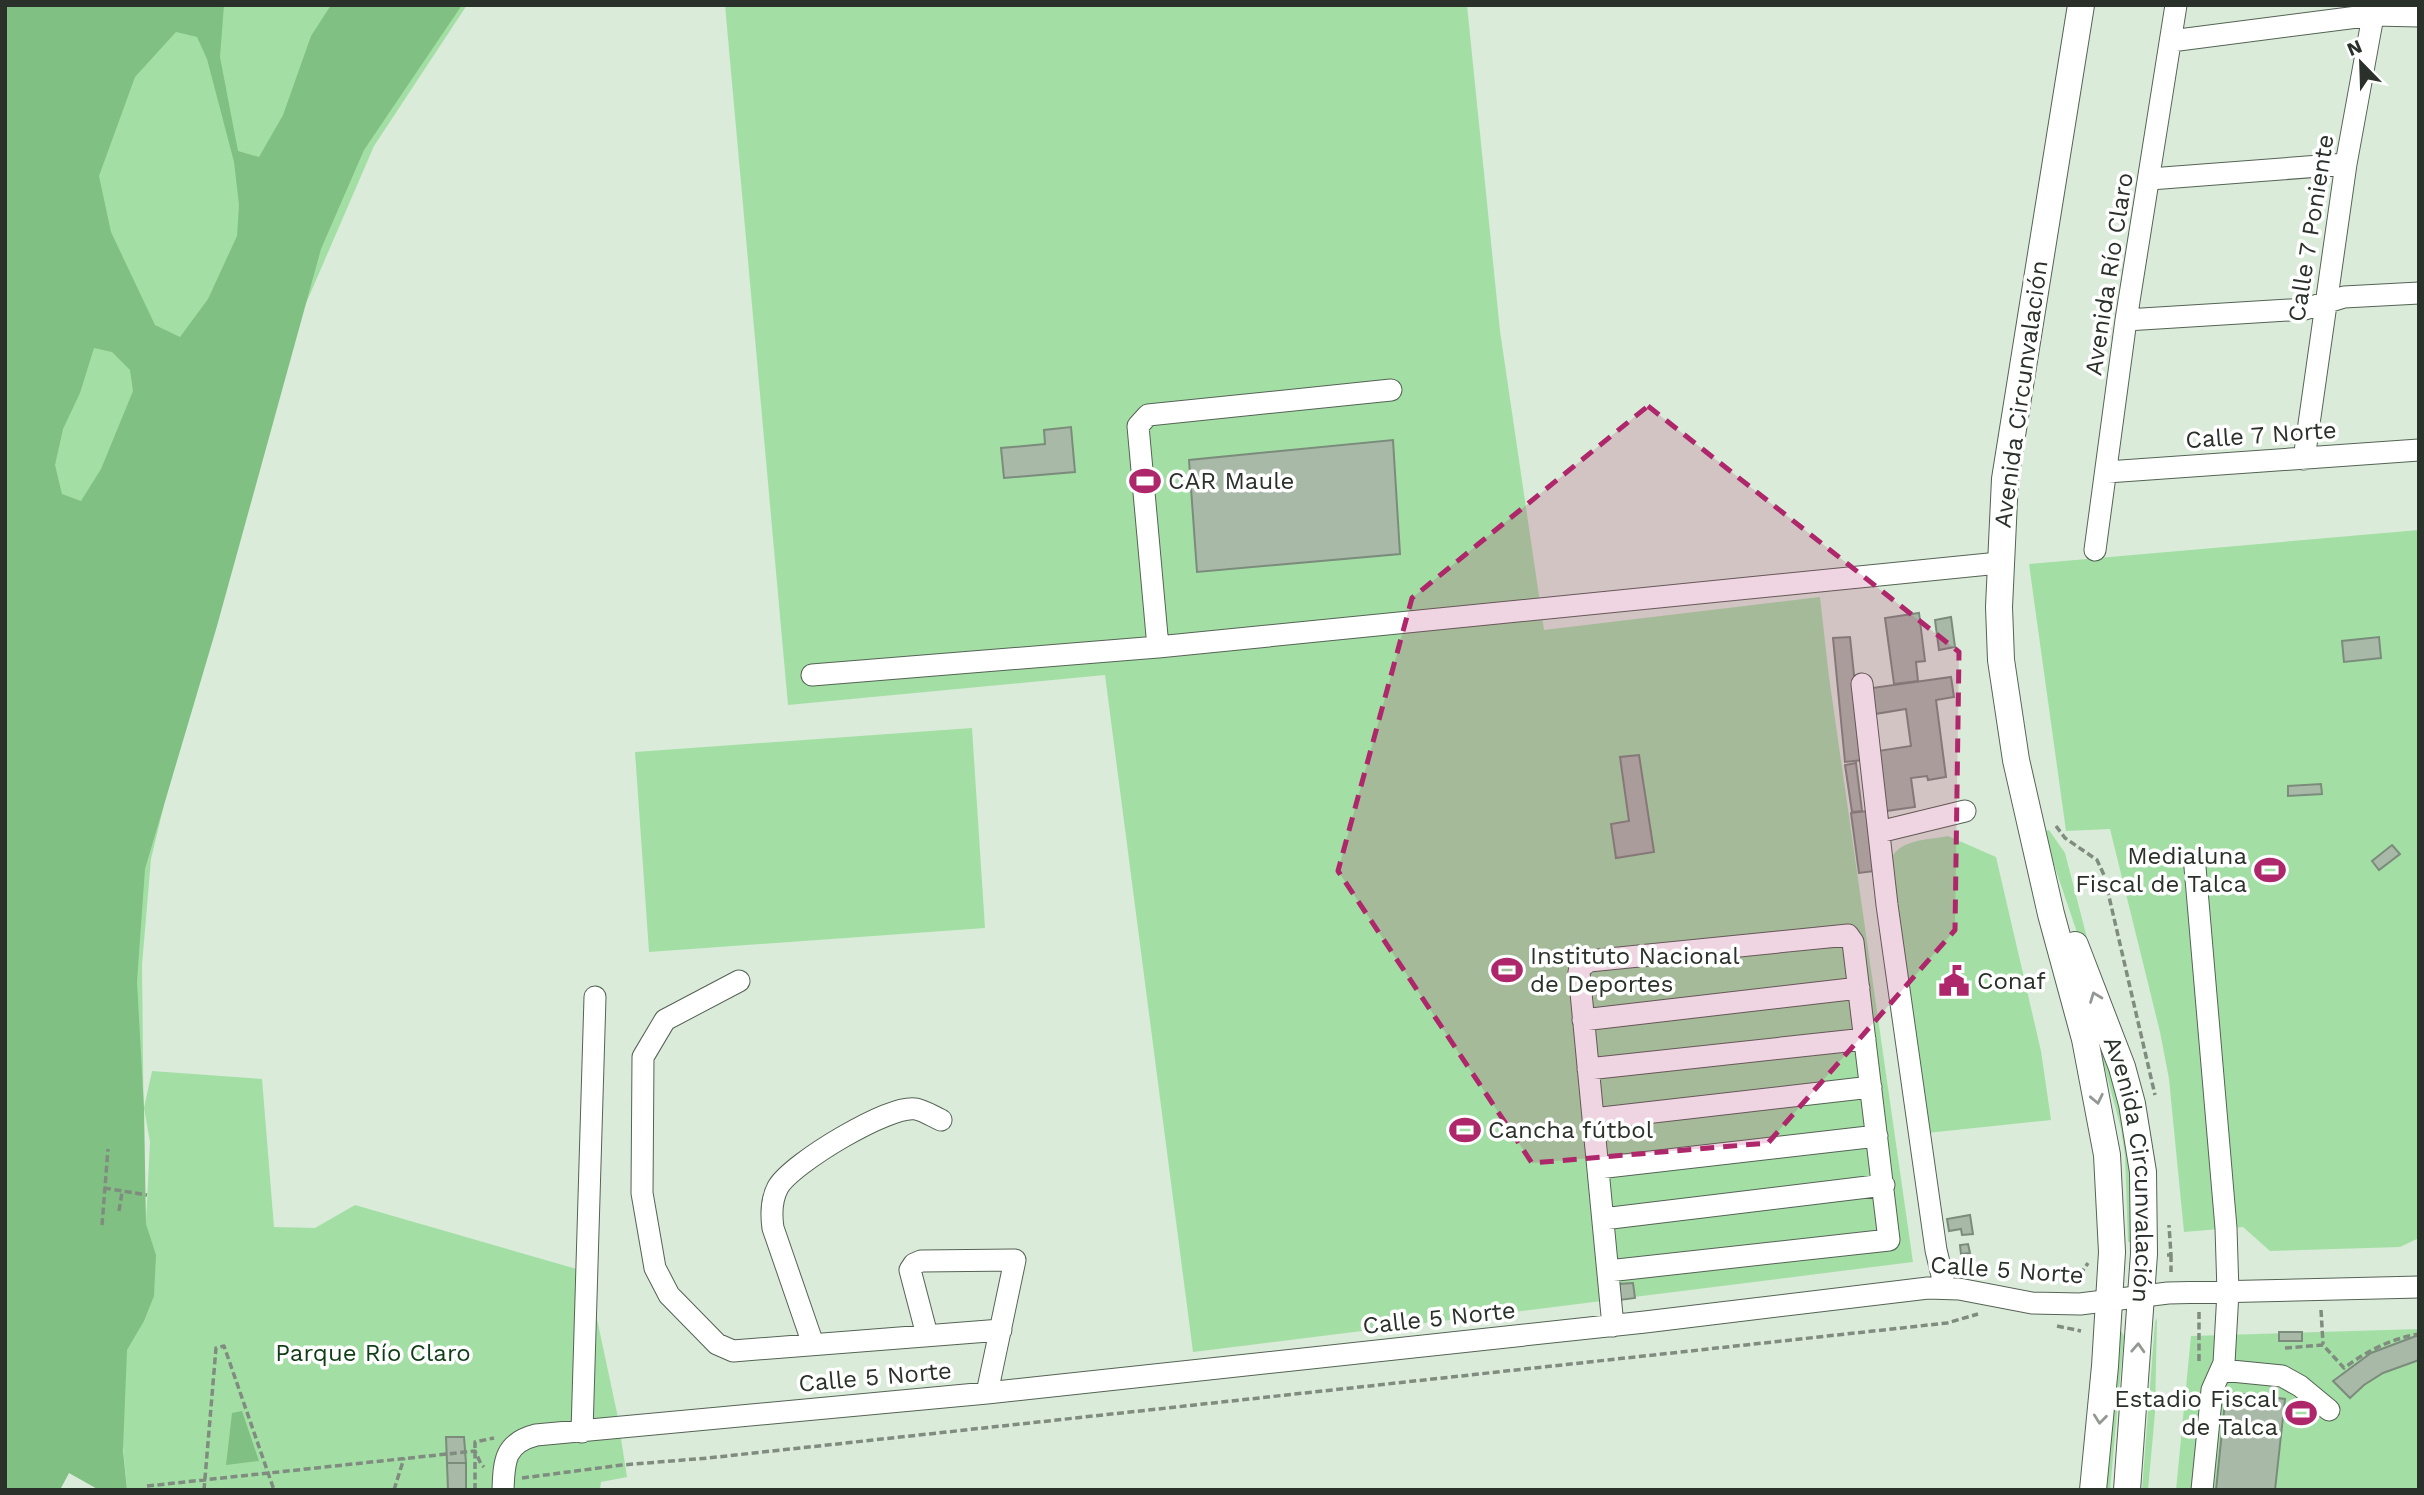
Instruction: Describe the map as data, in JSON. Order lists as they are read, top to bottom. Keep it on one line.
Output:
{"streets":{"main road":["Avenida Circunvalación"],"street":["Calle 7 Poniente","Avenida Río Claro","Calle 7 Norte","Calle 5 Norte"]},"crossings":[["Calle 7 Poniente","Calle 7 Norte"],["Avenida Río Claro","Calle 7 Norte"],["Avenida Circunvalación","Calle 5 Norte"]],"parks":["Parque Río Claro"],"places":{"sports":["CAR Maule","Medialuna Fiscal de Talca","Instituto Nacional de Deportes","Cancha fútbol","Estadio Fiscal de Talca"],"public building":["Conaf"]},"north":"top left"}
